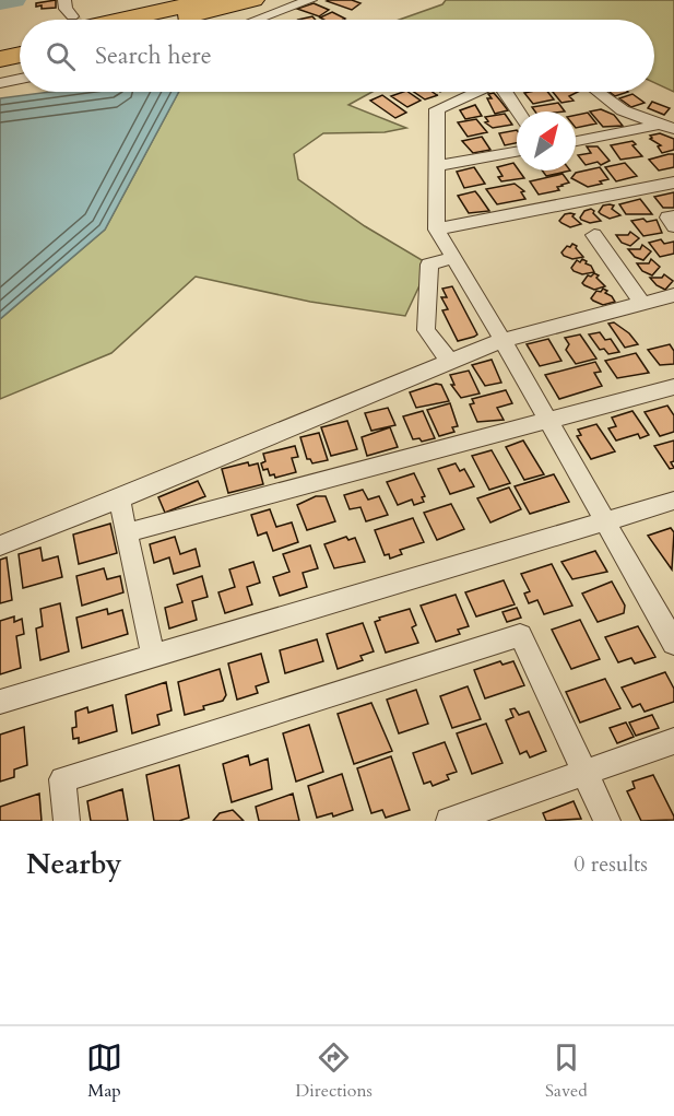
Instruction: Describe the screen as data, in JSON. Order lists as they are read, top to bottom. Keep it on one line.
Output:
{"north":"top right","page":{"search":"Search here","heading":["Nearby","0 results"],"nav":["Map","Directions","Saved"]}}
